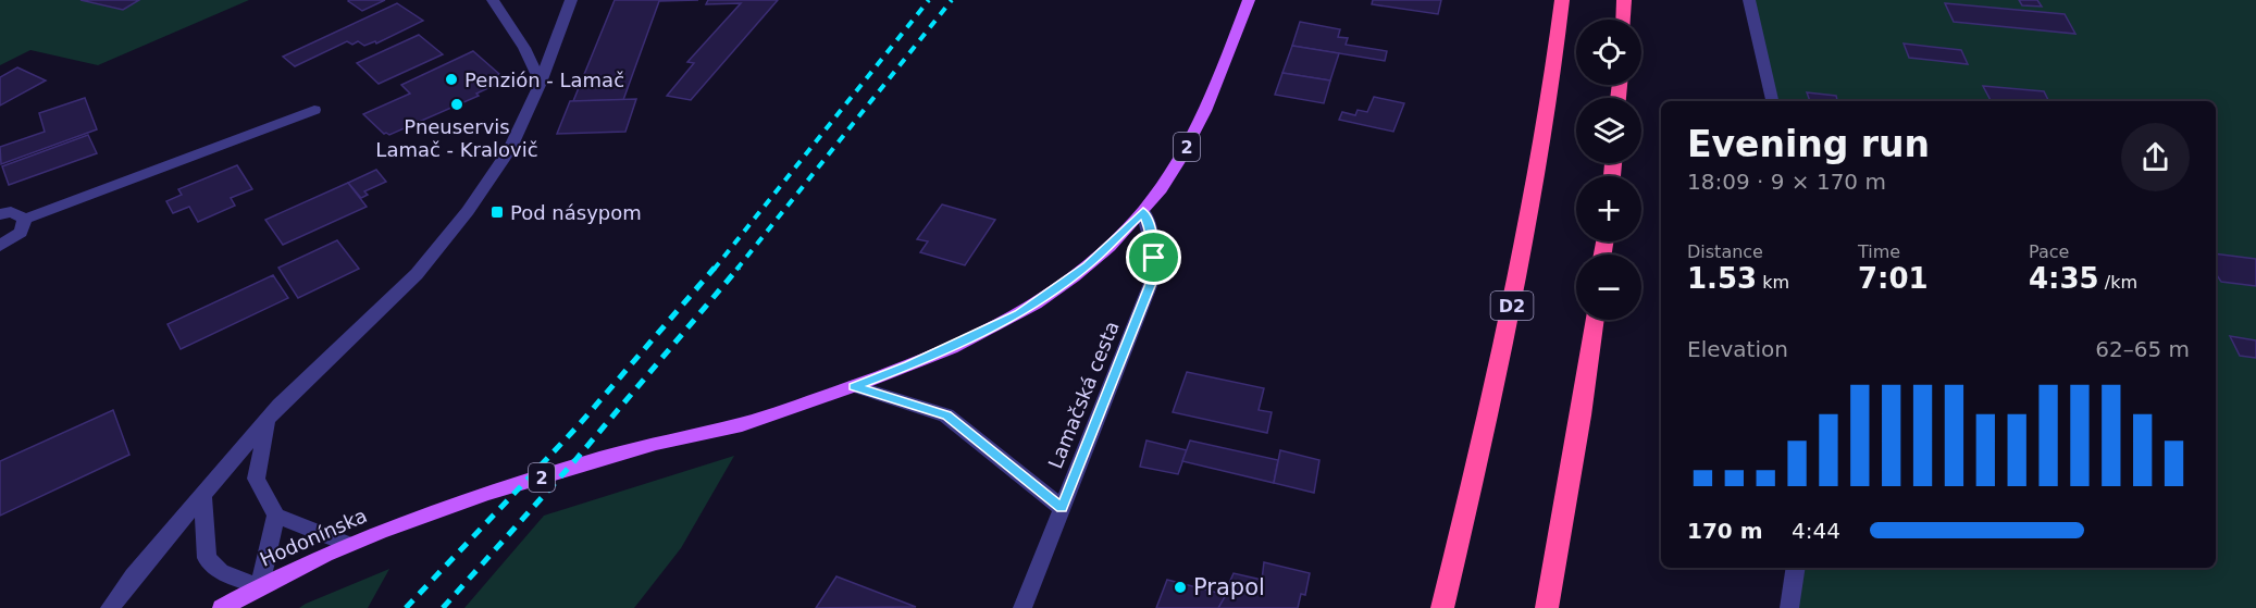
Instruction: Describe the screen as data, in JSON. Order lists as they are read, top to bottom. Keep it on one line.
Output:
{"streets":{"highway":["D2"],"main road":["2","Hodonínska"],"street":["Lamačská cesta"]},"crossings":[["2","Lamačská cesta"],["2","Hodonínska"],["Lamačská cesta","Hodonínska"]],"places":{"other":["Penzión - Lamač","Pneuservis Lamač - Kralovič","Prapol"],"transit":["Pod násypom"]},"page":{"map_buttons":["+","−"],"heading":["Evening run","18:09 · 9 × 170 m"],"stats":[["Distance","1.53 km"],["Time","7:01"],["Pace","4:35 /km"]],"chart":["Elevation","62–65 m"],"list":[{"name":"170 m","note":"4:44"}]}}
